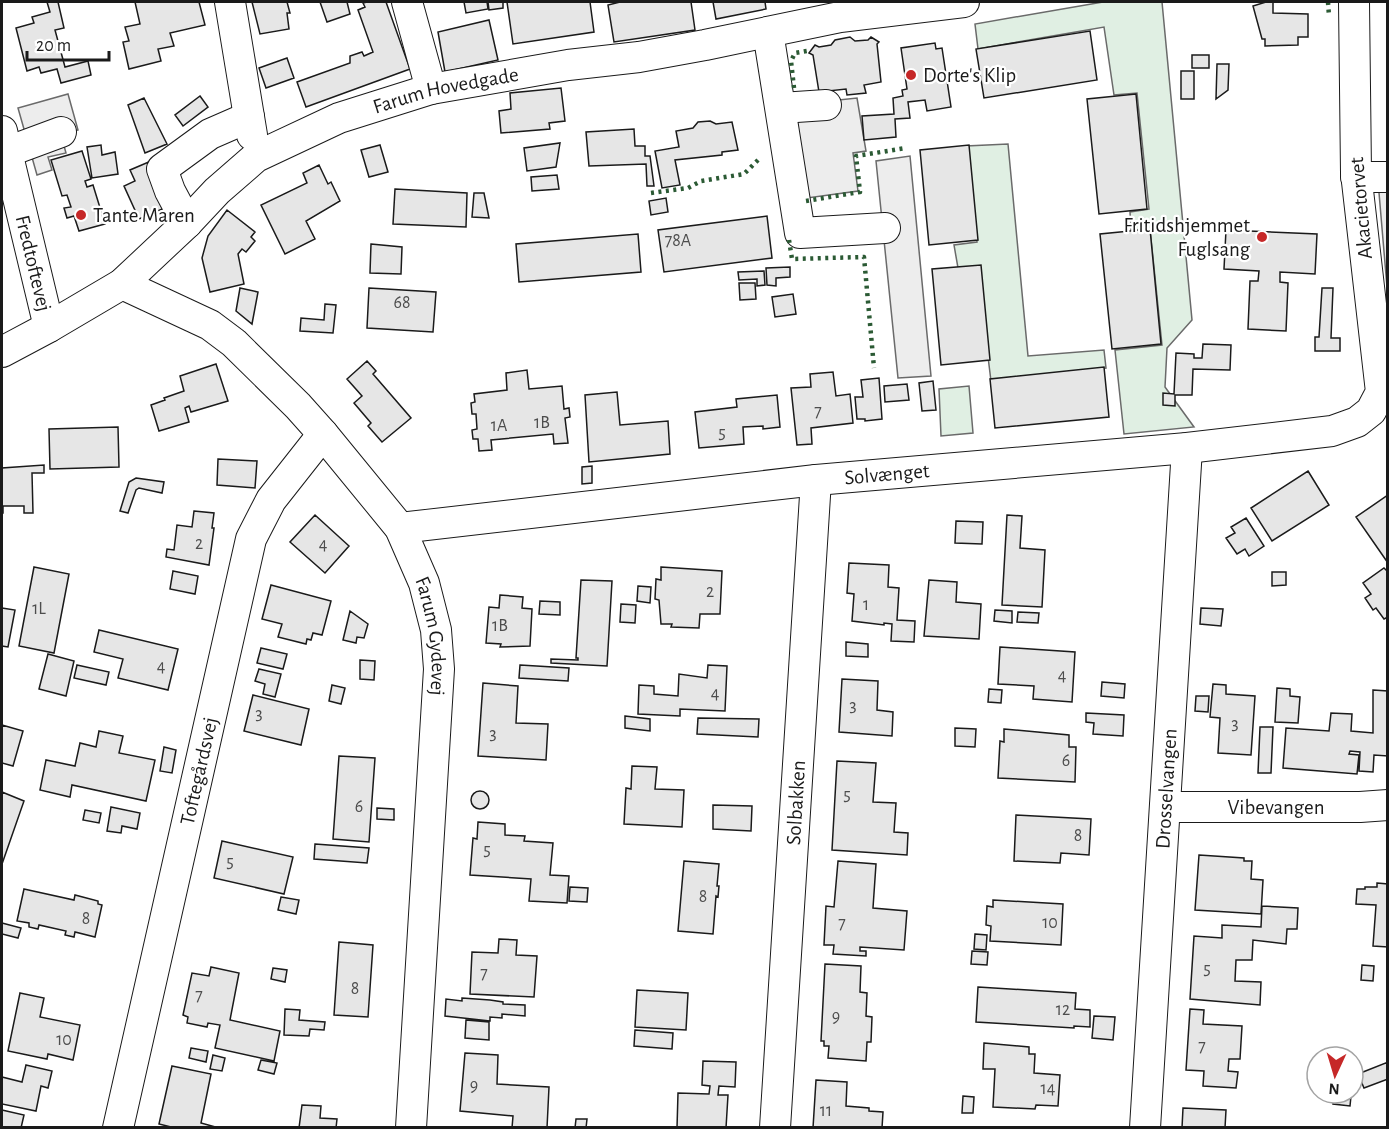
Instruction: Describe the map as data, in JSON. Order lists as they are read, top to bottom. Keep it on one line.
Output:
{"streets":{"street":["Farum Hovedgade","Akacietorvet","Fredtoftevej","Solvænget","Farum Gydevej","Toftegårdsvej","Drosselvangen","Solbakken","Vibevangen"]},"crossings":[["Farum Hovedgade","Fredtoftevej"],["Farum Hovedgade","Farum Gydevej"],["Akacietorvet","Solvænget"],["Solvænget","Farum Gydevej"],["Solvænget","Drosselvangen"],["Solvænget","Solbakken"],["Farum Gydevej","Toftegårdsvej"],["Drosselvangen","Vibevangen"]],"places":["Dorte's Klip","Tante Maren","Fritidshjemmet Fuglsang"],"house_numbers":["78A","68","7","1B","1A","5","2","4","2","1","1L","1B","4","4","4","3","3","3","3","6","5","6","8","5","5","8","8","10","7","5","7","8","7","12","9","10","7","9","14","11"],"scale_bar":"20 m","north":"bottom"}
